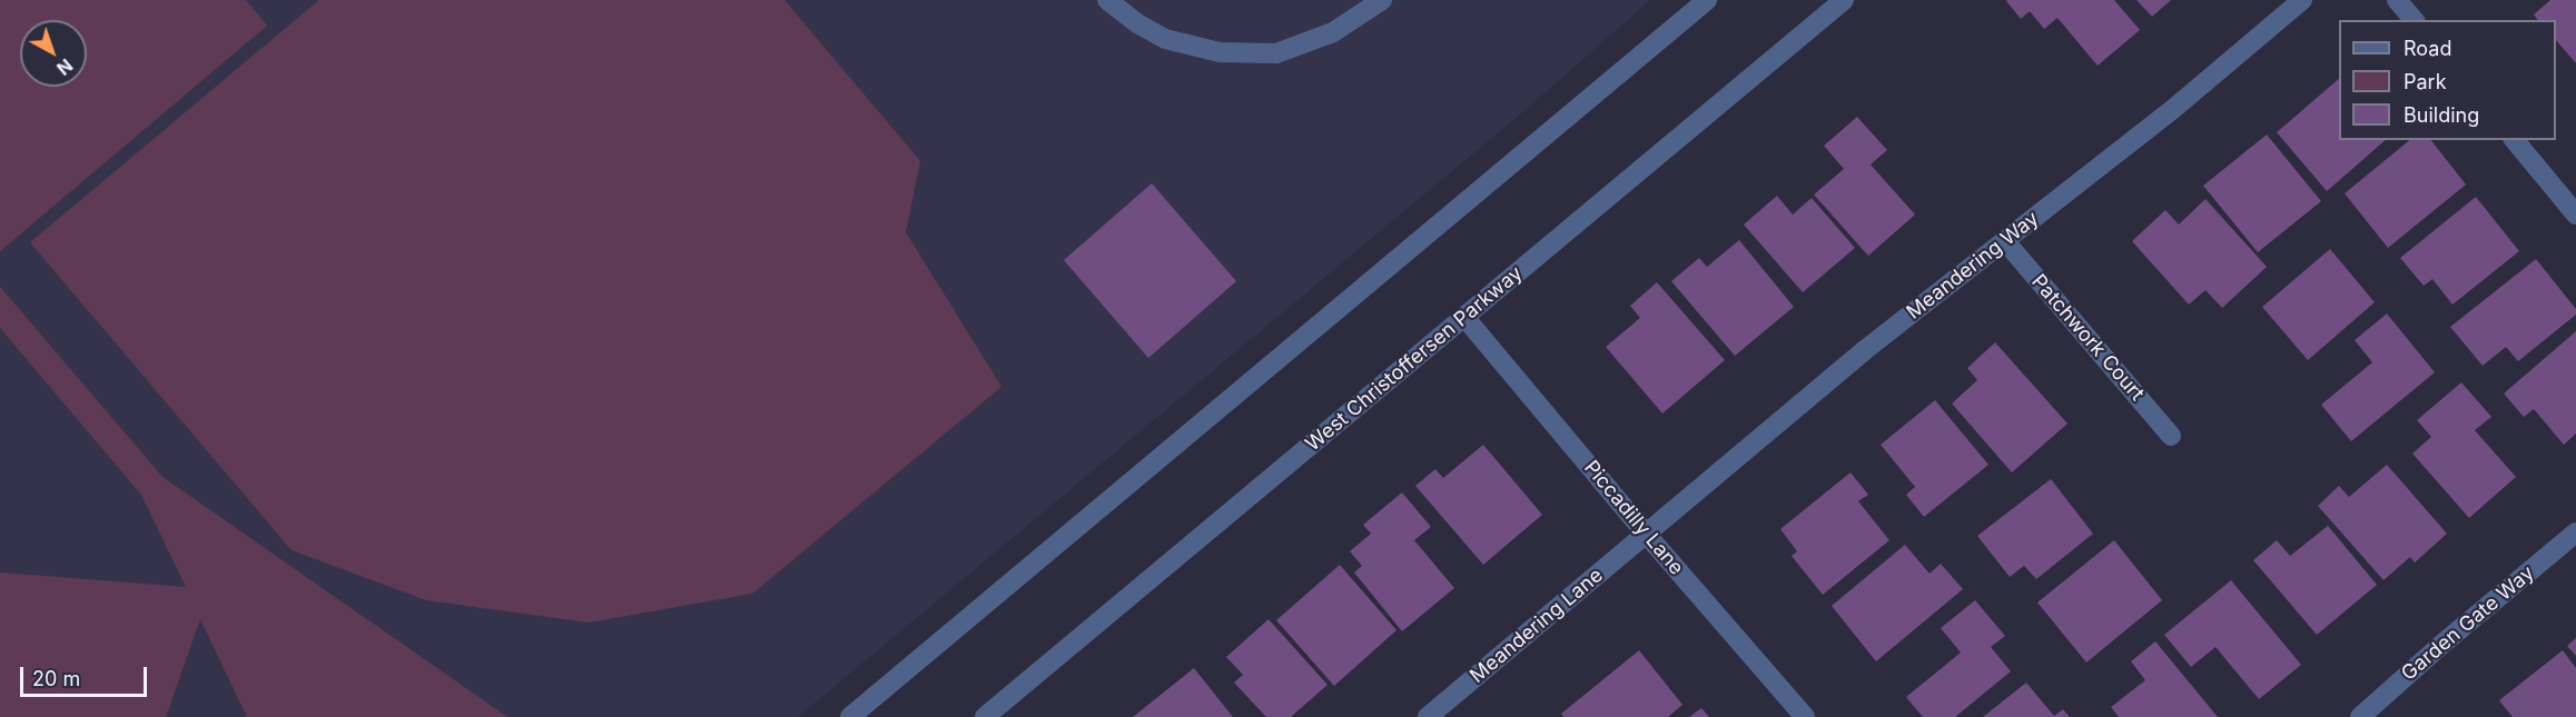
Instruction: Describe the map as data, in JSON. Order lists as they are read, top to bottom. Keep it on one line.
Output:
{"streets":{"street":["Meandering Way","Patchwork Court","West Christoffersen Parkway","Piccadilly Lane","Garden Gate Way","Meandering Lane"]},"crossings":[["Meandering Way","Patchwork Court"],["Meandering Way","Piccadilly Lane"],["Meandering Way","Meandering Lane"],["West Christoffersen Parkway","Piccadilly Lane"],["Piccadilly Lane","Meandering Lane"]],"legend":["Road","Park","Building"],"scale_bar":"20 m","north":"bottom right"}
